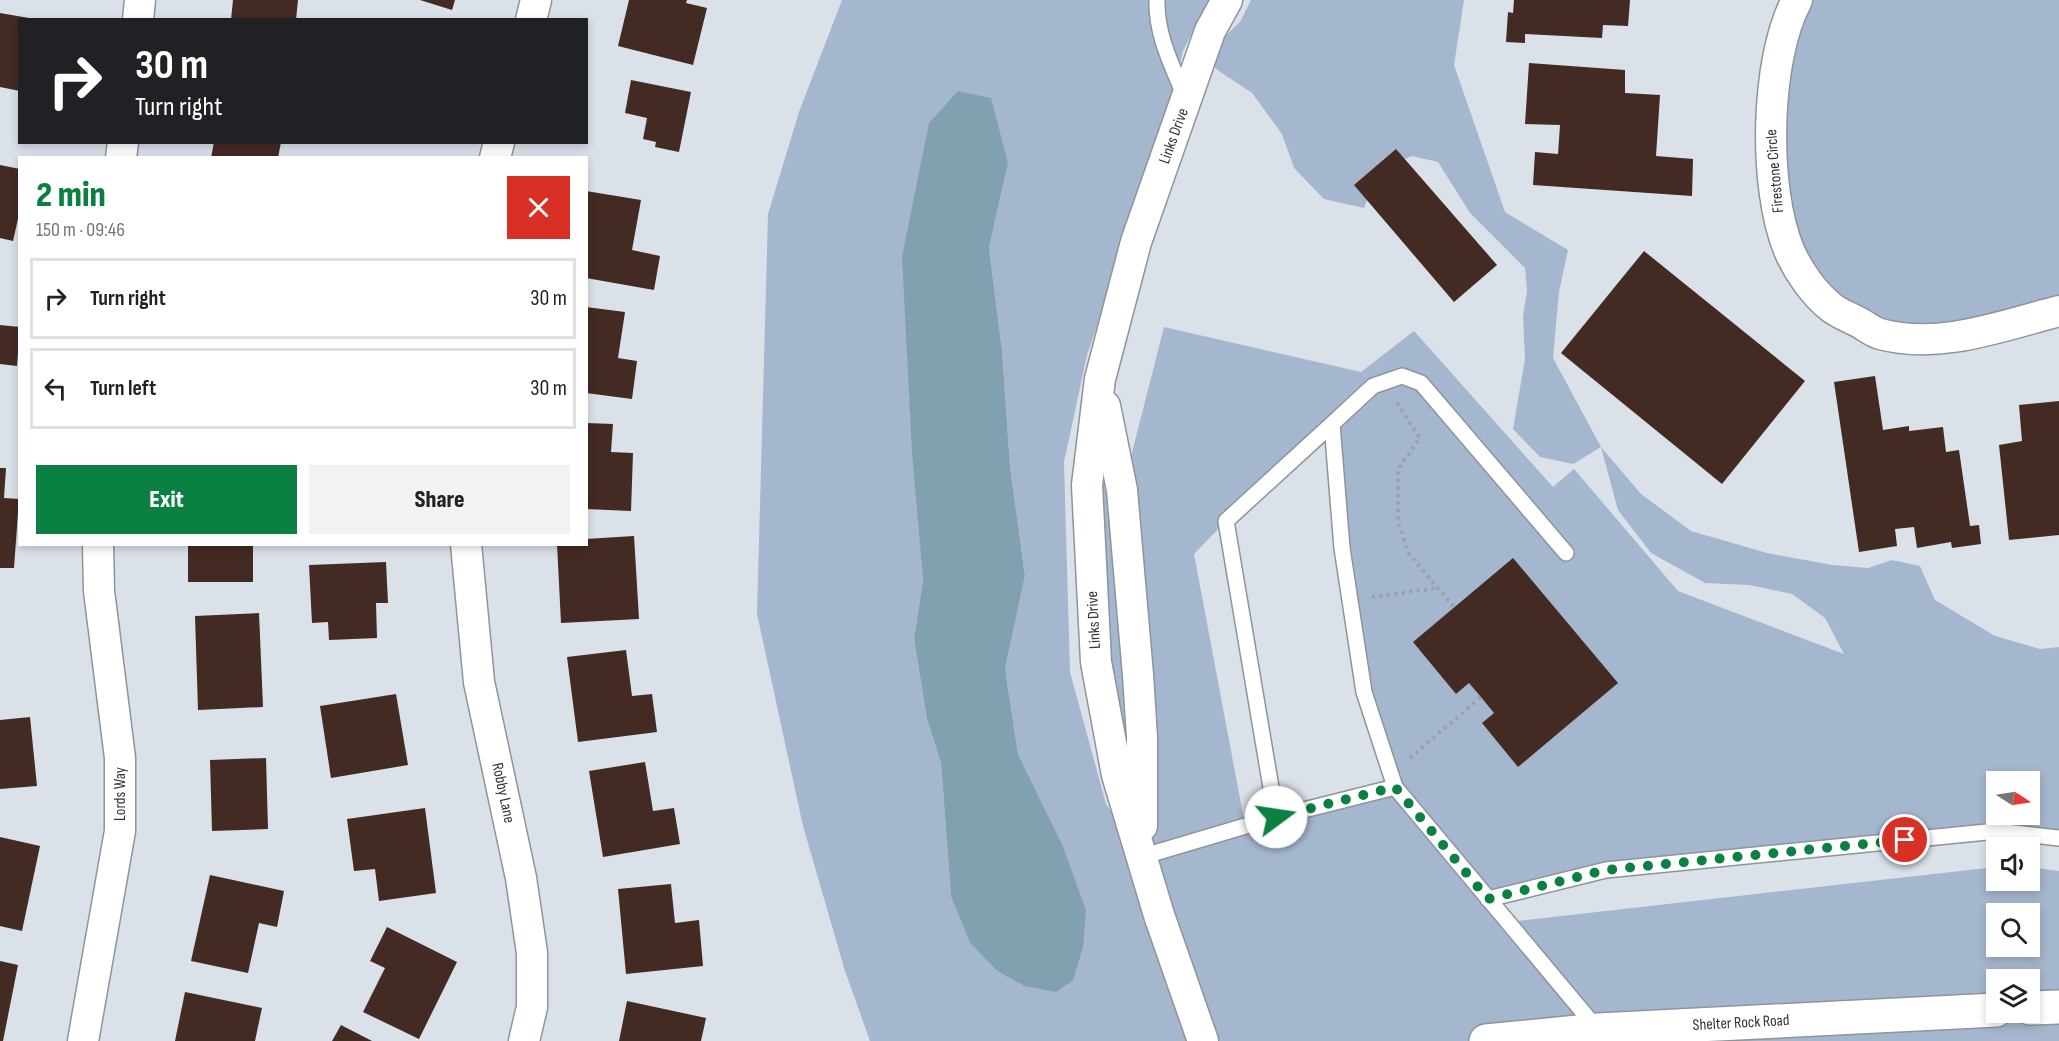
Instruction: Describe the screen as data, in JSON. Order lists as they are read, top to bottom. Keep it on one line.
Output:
{"streets":{"main road":["Shelter Rock Road"],"street":["Links Drive","Firestone Circle","Robby Lane","Lords Way"]},"north":"right","page":{"turn":["30 m","Turn right"],"heading":["2 min","150 m · 09:46"],"list":[{"name":"Turn right","value":"30 m"},{"name":"Turn left","value":"30 m"}],"buttons":["Exit","Share"]}}
